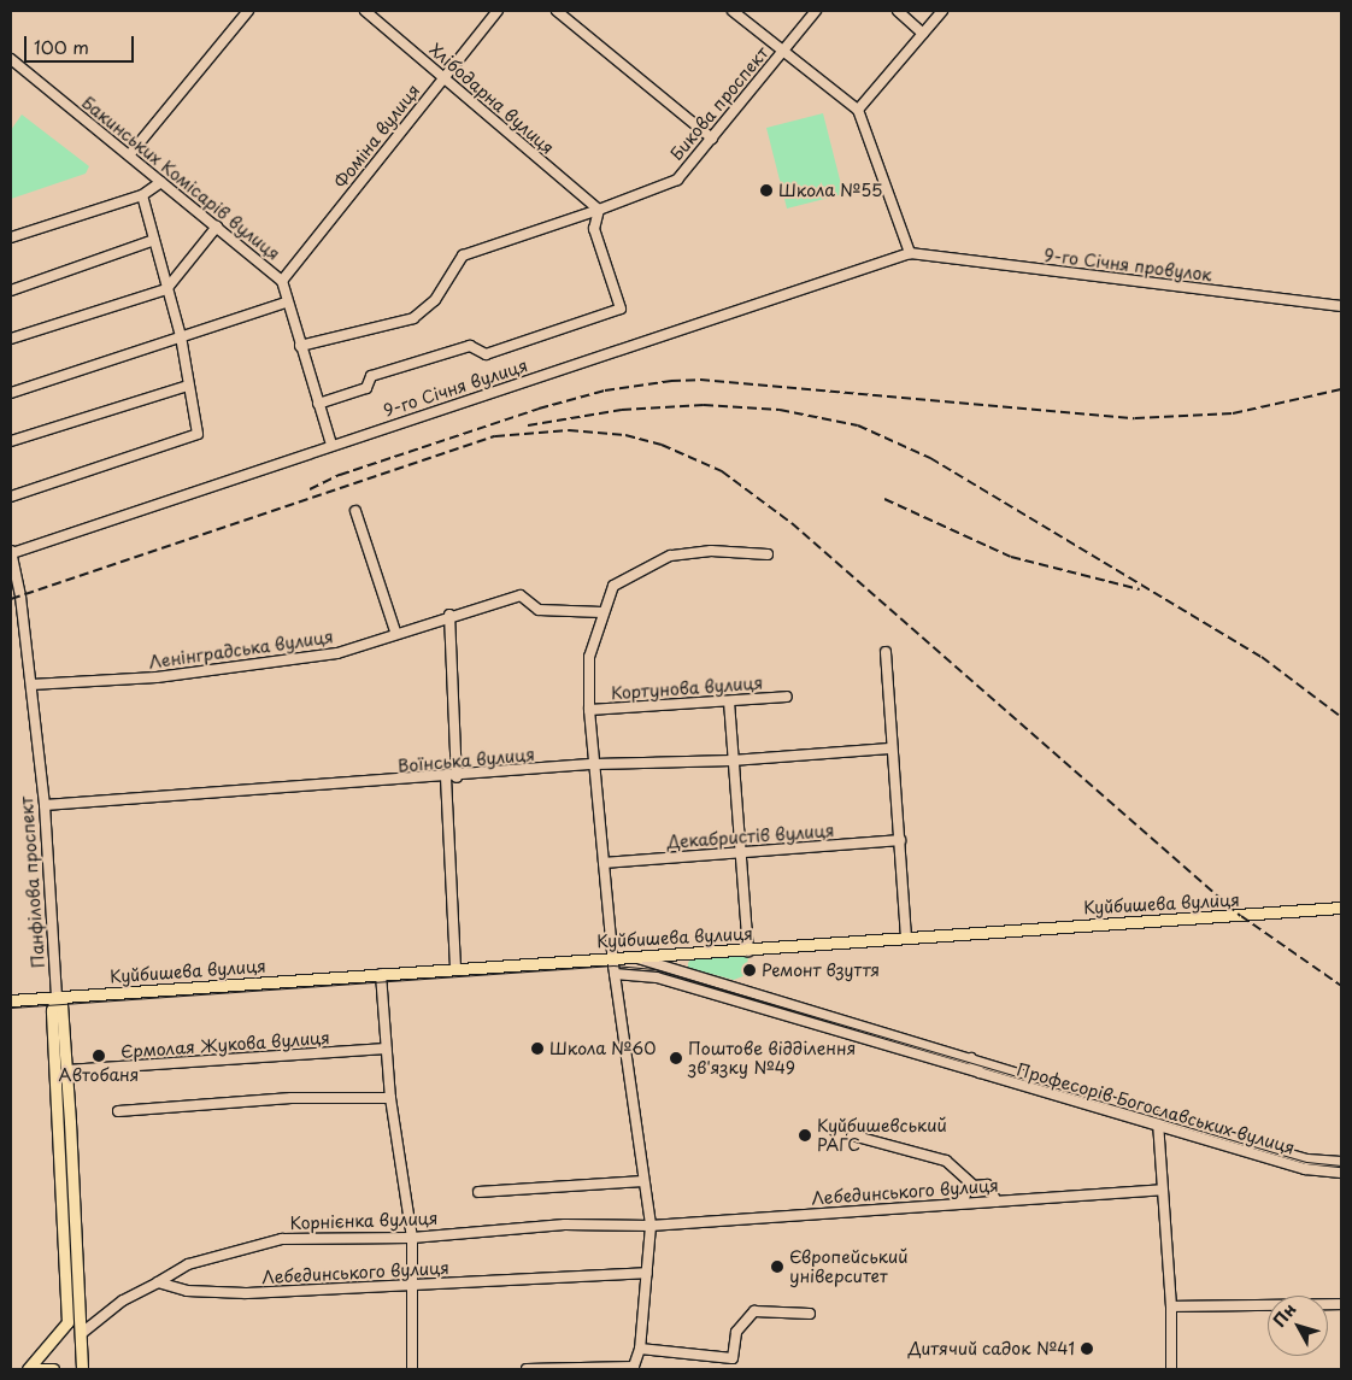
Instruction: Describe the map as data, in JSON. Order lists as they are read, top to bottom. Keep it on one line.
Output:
{"streets":{"main road":["Панфілова проспект","Куйбишева вулиця"],"street":["Хлібодарна вулиця","Бикова проспект","Фоміна вулиця","Бакинських Комісарів вулиця","9-го Січня провулок","9-го Січня вулиця","Ленінградська вулиця","Кортунова вулиця","Воїнська вулиця","Декабристів вулиця","Єрмолая Жукова вулиця","Професорів Богославських вулиця","Лебединського вулиця","Корнієнка вулиця"]},"crossings":[["Хлібодарна вулиця","Бикова проспект"],["Хлібодарна вулиця","Фоміна вулиця"],["Бикова проспект","Бакинських Комісарів вулиця"],["Фоміна вулиця","Бакинських Комісарів вулиця"],["Бакинських Комісарів вулиця","9-го Січня вулиця"],["9-го Січня провулок","9-го Січня вулиця"],["9-го Січня вулиця","Панфілова проспект"],["Ленінградська вулиця","Кортунова вулиця"],["Ленінградська вулиця","Панфілова проспект"],["Воїнська вулиця","Панфілова проспект"],["Панфілова проспект","Куйбишева вулиця"],["Куйбишева вулиця","Професорів Богославських вулиця"],["Лебединського вулиця","Корнієнка вулиця"]],"places":["Школа №55","Ремонт взуття","Школа №60","Автобаня","Поштове відділення зв'язку №49","Куйбишевський РАГС","Європейський університет","Дитячий садок №41"],"scale_bar":"100 m","north":"top left"}
